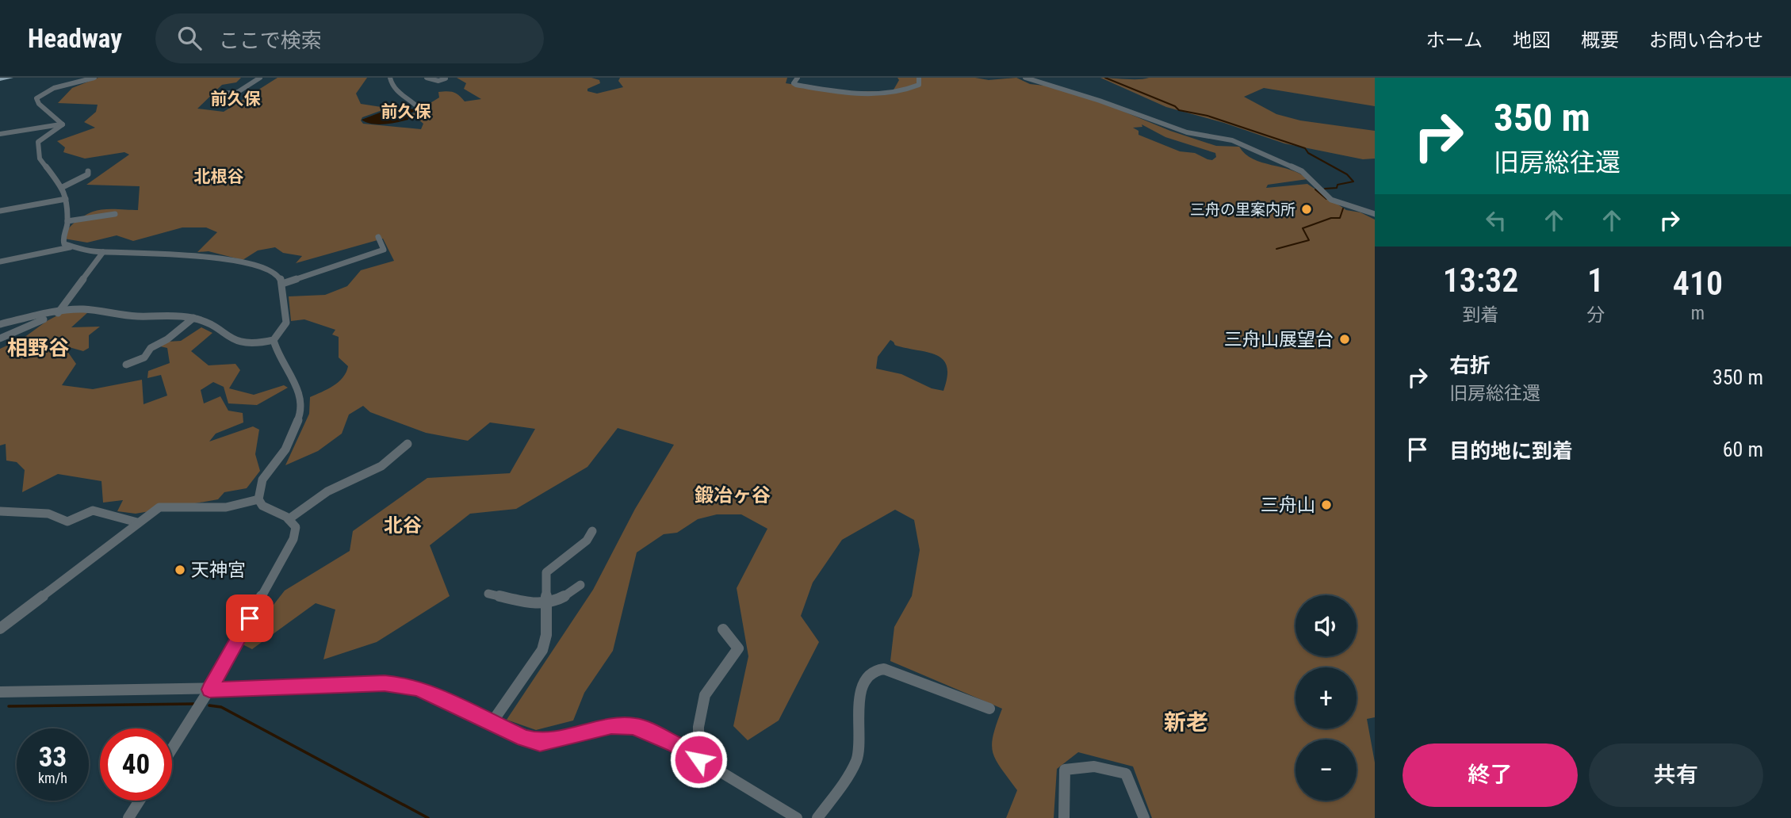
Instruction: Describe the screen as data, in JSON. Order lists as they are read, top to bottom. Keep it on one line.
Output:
{"districts":["前久保","前久保","北根谷","相野谷","鍛冶ヶ谷","北谷","新老"],"places":["三舟の里案内所","三舟山展望台","三舟山","天神宮"],"page":{"header":"Headway","search":"ここで検索","nav":["ホーム","地図","概要","お問い合わせ"],"turn":["350 m","旧房総往還"],"eta":["13:32","到着","1","分","410","m"],"list":[{"name":"右折","note":"旧房総往還","value":"350 m"},{"name":"目的地に到着","value":"60 m"}],"map_buttons":["+","−"],"speed":"33 km/h","limit":"40","buttons":["終了","共有"]}}
